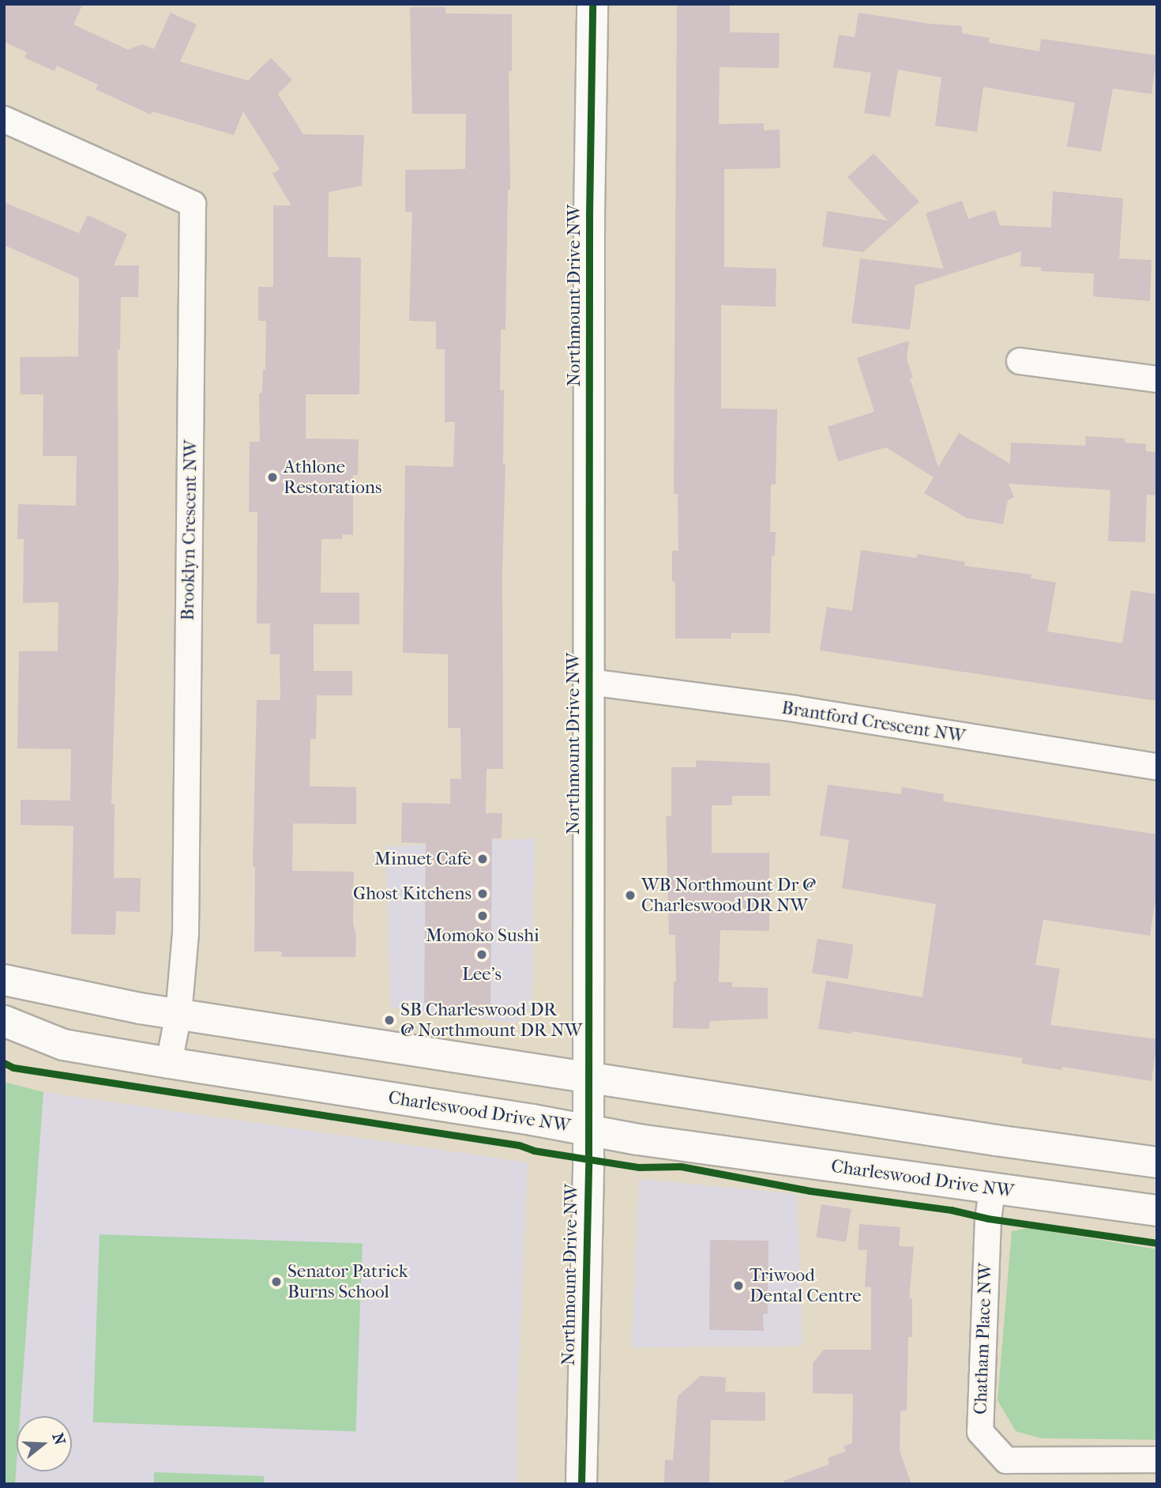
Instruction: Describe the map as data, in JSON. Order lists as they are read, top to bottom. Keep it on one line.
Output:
{"streets":{"street":["Northmount Drive NW","Brooklyn Crescent NW","Brantford Crescent NW","Charleswood Drive NW","Chatham Place NW"]},"crossings":[["Northmount Drive NW","Brantford Crescent NW"],["Northmount Drive NW","Charleswood Drive NW"],["Brooklyn Crescent NW","Charleswood Drive NW"],["Charleswood Drive NW","Chatham Place NW"]],"places":["Athlone Restorations","Minuet Cafe","Ghost Kitchens","WB Northmount Dr @ Charleswood DR NW","Momoko Sushi","Lee's","SB Charleswood DR @ Northmount DR NW","Senator Patrick Burns School","Triwood Dental Centre"],"north":"right"}
